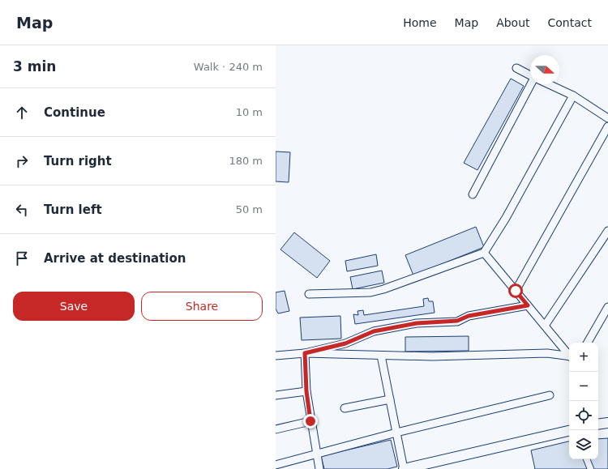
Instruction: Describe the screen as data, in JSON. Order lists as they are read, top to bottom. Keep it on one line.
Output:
{"north":"right","page":{"header":"Map","nav":["Home","Map","About","Contact"],"heading":["3 min","Walk · 240 m"],"list":[["Continue","10 m"],["Turn right","180 m"],["Turn left","50 m"],"Arrive at destination"],"buttons":["Save","Share"],"map_buttons":["+","−"]}}
